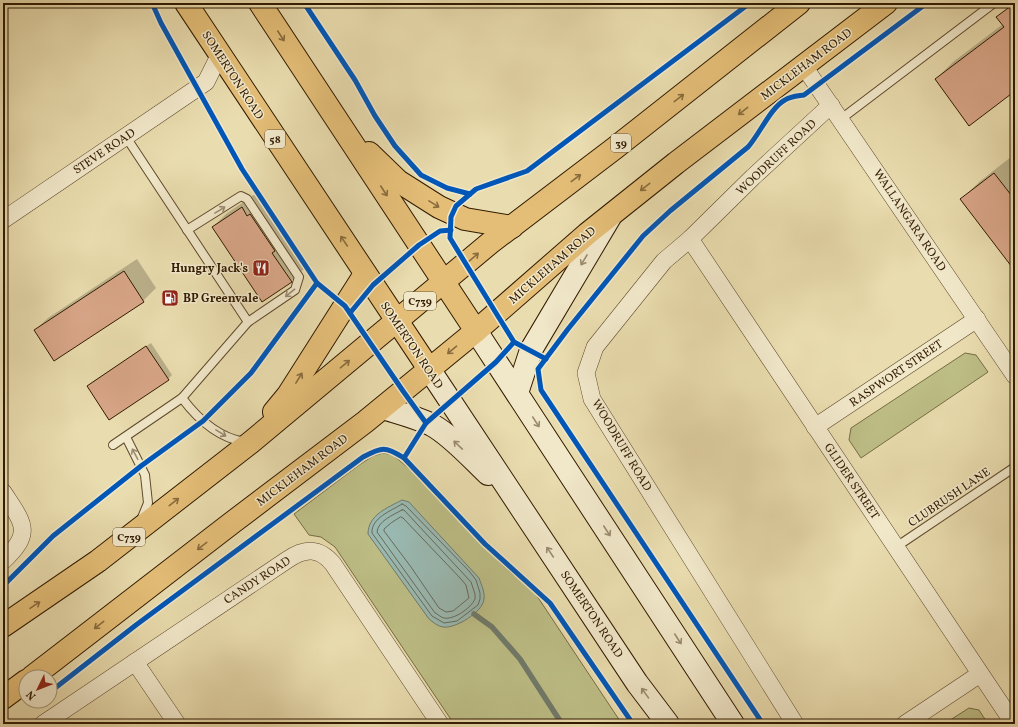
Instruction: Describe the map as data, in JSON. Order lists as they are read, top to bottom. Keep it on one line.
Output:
{"streets":{"main road":["MICKLEHAM ROAD","SOMERTON ROAD","58","39","C739"],"street":["STEVE ROAD","WOODRUFF ROAD","WALLANGARA ROAD","RASPWORT STREET","GLIDER STREET","CANDY ROAD"],"lane":["CLUBRUSH LANE"]},"crossings":[["MICKLEHAM ROAD","SOMERTON ROAD"],["MICKLEHAM ROAD","WALLANGARA ROAD"],["SOMERTON ROAD","C739"],["39","C739"],["WOODRUFF ROAD","WALLANGARA ROAD"],["WOODRUFF ROAD","GLIDER STREET"],["WALLANGARA ROAD","RASPWORT STREET"],["RASPWORT STREET","GLIDER STREET"],["GLIDER STREET","CLUBRUSH LANE"]],"places":{"restaurant":["Hungry Jack's"],"fuel station":["BP Greenvale"]},"north":"bottom left"}
